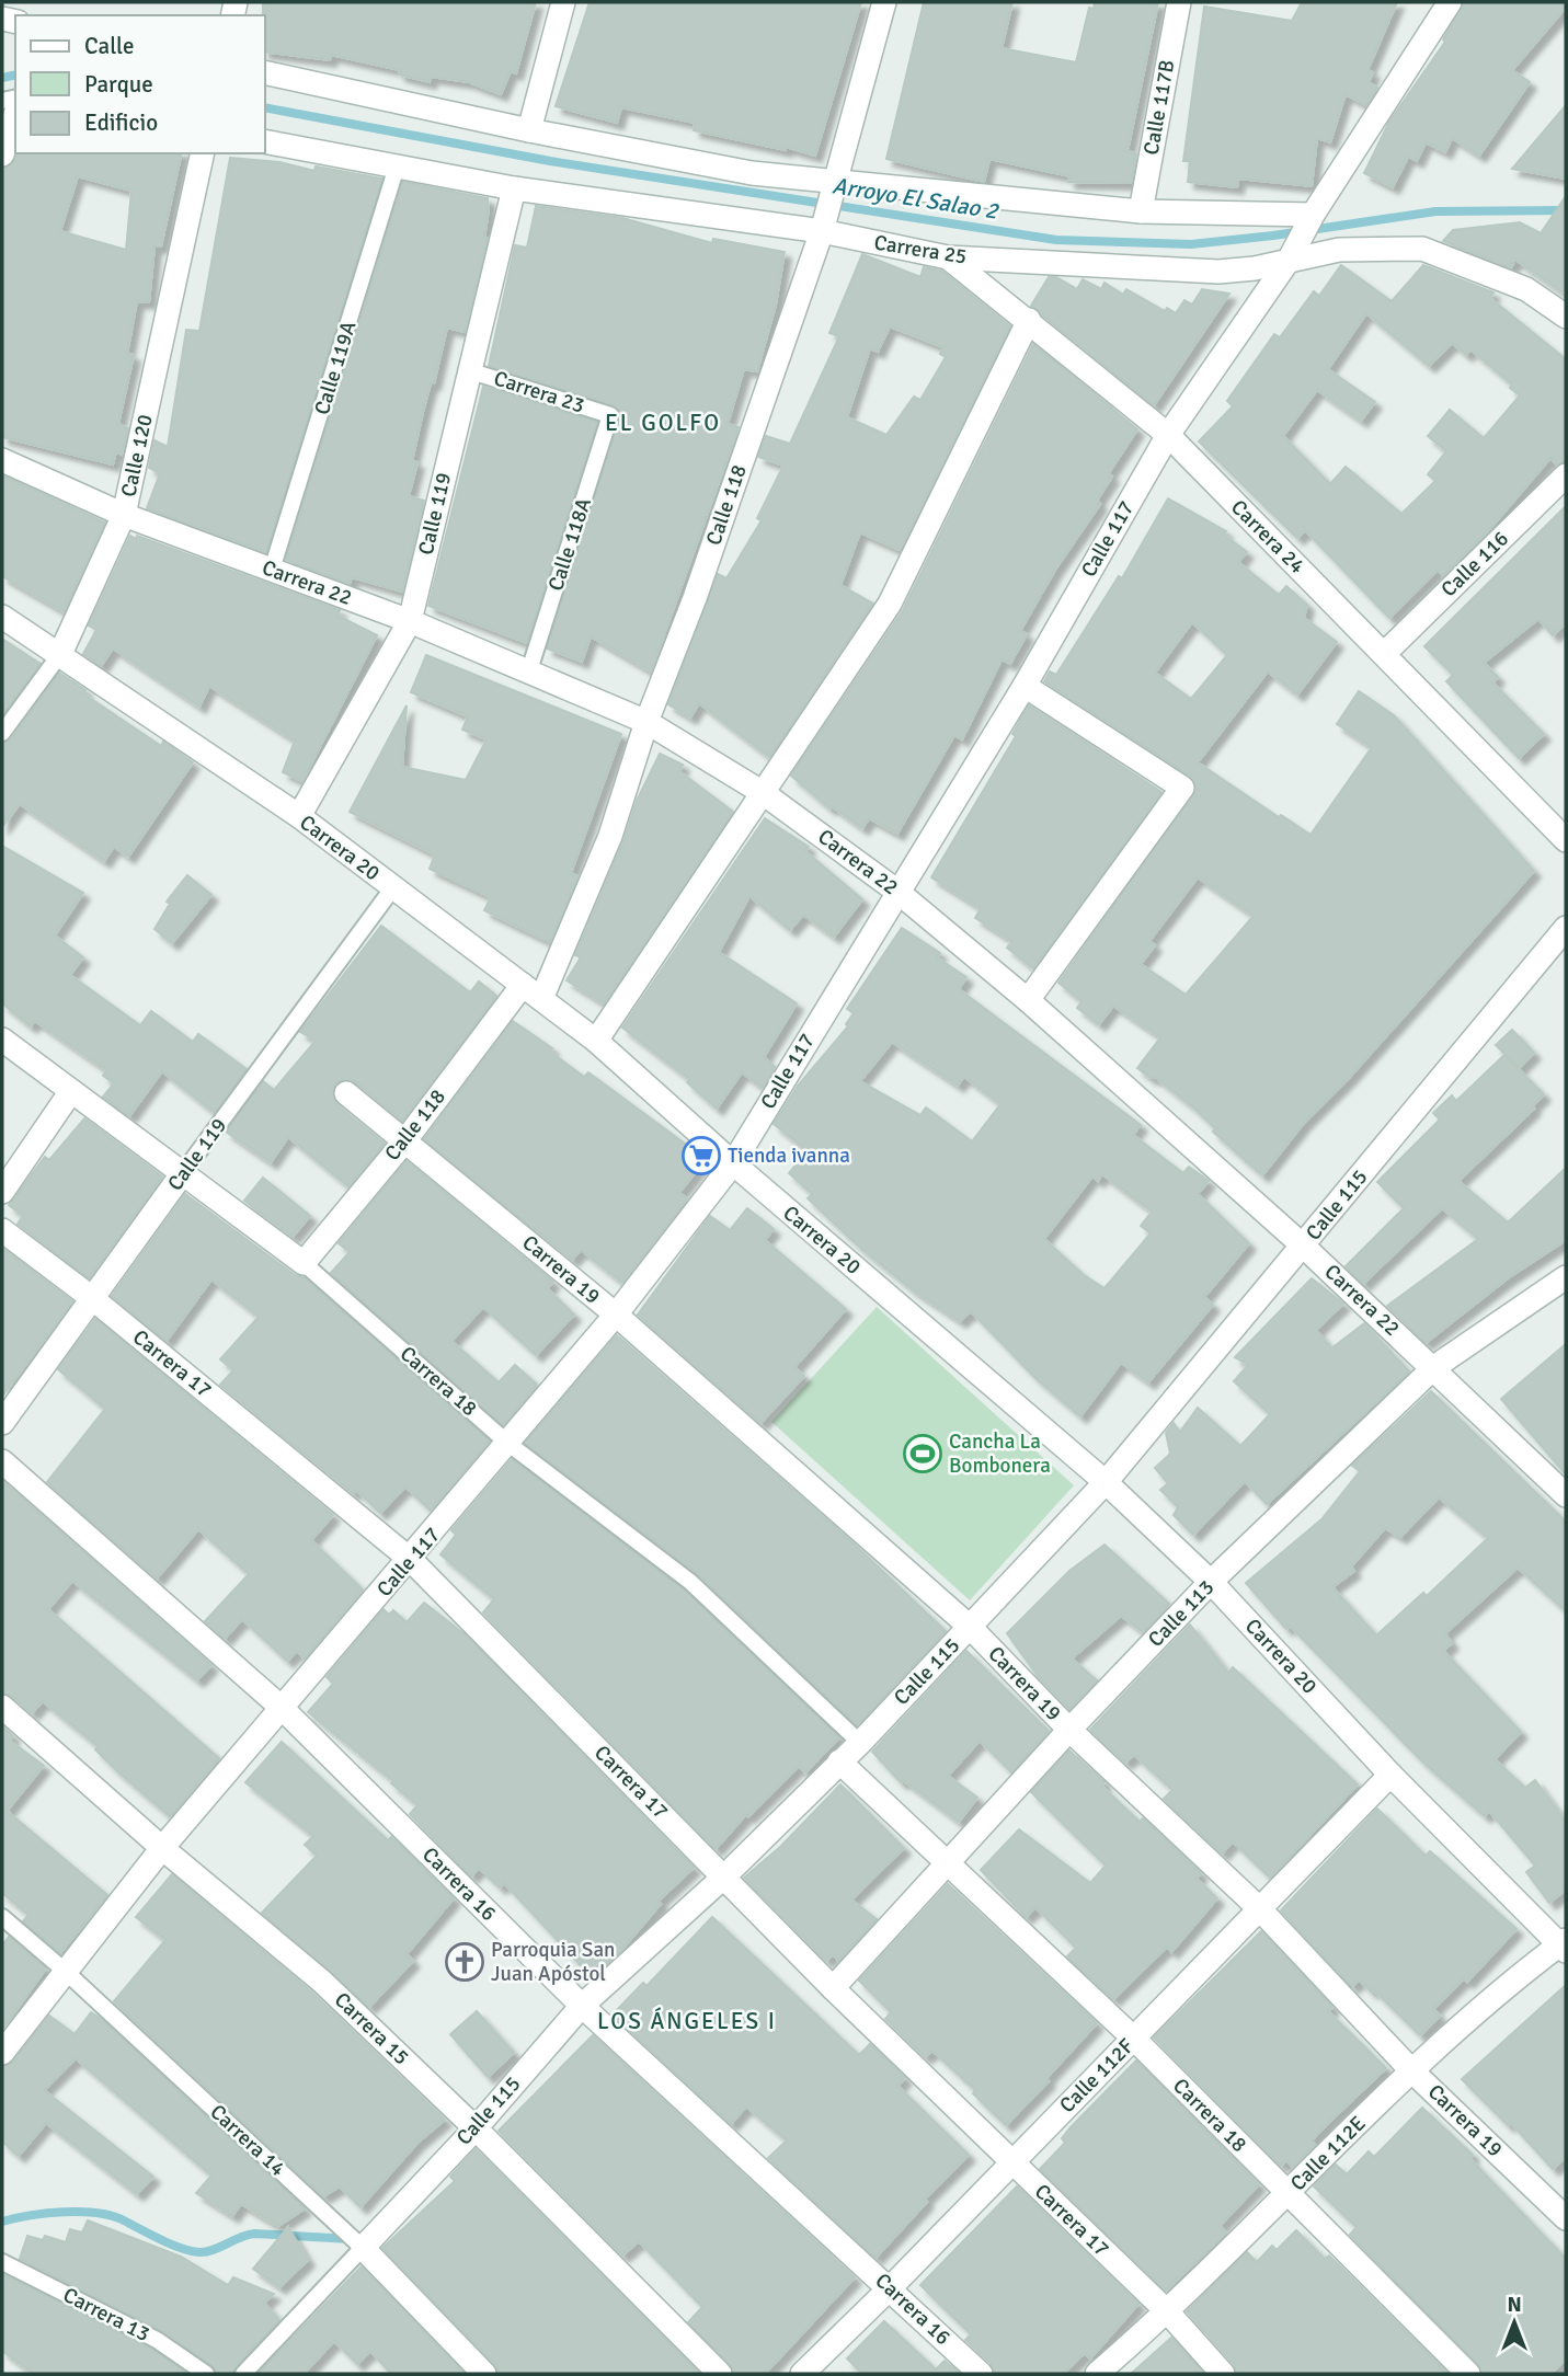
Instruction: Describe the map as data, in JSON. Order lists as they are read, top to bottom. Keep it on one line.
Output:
{"streets":{"street":["Calle 117B","Carrera 25","Calle 120","Calle 118","Calle 119","Carrera 24","Calle 117","Calle 116","Carrera 22","Carrera 20","Calle 115","Carrera 19","Carrera 17","Carrera 18","Calle 113","Carrera 16","Carrera 15","Calle 112F","Carrera 14","Calle 112E"],"lane":["Calle 119A","Carrera 23","Calle 118A","Carrera 13"]},"crossings":[["Carrera 25","Calle 119A"],["Carrera 25","Calle 118"],["Carrera 25","Calle 119"],["Carrera 25","Carrera 24"],["Carrera 25","Calle 117"],["Calle 119A","Carrera 22"],["Carrera 23","Calle 119"],["Carrera 23","Calle 118A"],["Calle 120","Carrera 22"],["Calle 120","Carrera 20"],["Calle 118","Carrera 22"],["Calle 118","Carrera 20"],["Calle 118","Carrera 19"],["Calle 118","Carrera 18"],["Calle 119","Carrera 22"],["Calle 119","Carrera 20"],["Calle 119","Carrera 17"],["Calle 119","Carrera 18"],["Carrera 24","Calle 117"],["Carrera 24","Calle 116"],["Calle 117","Carrera 22"],["Calle 117","Carrera 20"],["Calle 117","Carrera 19"],["Calle 117","Carrera 17"],["Calle 117","Carrera 18"],["Calle 117","Carrera 16"],["Calle 117","Carrera 15"],["Calle 117","Carrera 14"],["Calle 118A","Carrera 22"],["Carrera 22","Calle 115"],["Carrera 22","Calle 113"],["Carrera 20","Calle 115"],["Carrera 20","Calle 113"],["Carrera 20","Calle 112F"],["Carrera 20","Calle 112E"],["Calle 115","Carrera 19"],["Calle 115","Carrera 17"],["Calle 115","Carrera 18"],["Calle 115","Carrera 16"],["Calle 115","Carrera 15"],["Calle 115","Carrera 14"],["Carrera 19","Calle 113"],["Carrera 19","Calle 112F"],["Carrera 19","Calle 112E"],["Carrera 17","Calle 113"],["Carrera 17","Calle 112F"],["Carrera 17","Calle 112E"],["Carrera 18","Calle 113"],["Carrera 18","Calle 112F"],["Carrera 18","Calle 112E"],["Carrera 16","Calle 112F"]],"districts":["EL GOLFO","LOS ÁNGELES I"],"water":["Arroyo El Salao 2"],"places":{"supermarket":["Tienda ivanna"],"sports":["Cancha La Bombonera"],"church":["Parroquia San Juan Apóstol"]},"legend":["Calle","Parque","Edificio"],"north":"top"}
